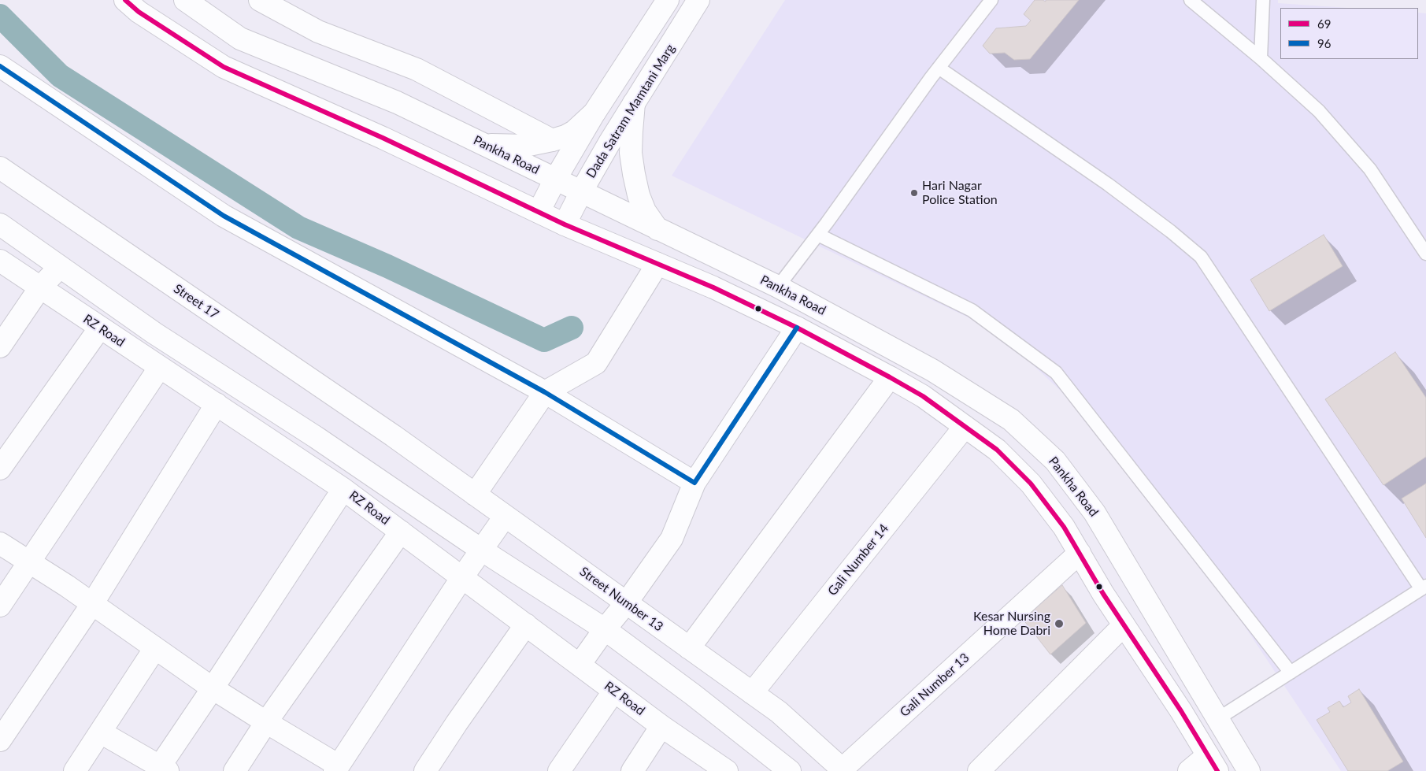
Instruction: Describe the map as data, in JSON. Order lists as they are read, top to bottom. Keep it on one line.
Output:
{"streets":{"street":["Dada Satram Mamtani Marg","Pankha Road","Street 17","RZ Road","Gali Number 14","Street Number 13","Gali Number 13"]},"crossings":[["Dada Satram Mamtani Marg","Pankha Road"],["Street 17","Street Number 13"],["Gali Number 14","Street Number 13"],["Street Number 13","Gali Number 13"]],"places":["Hari Nagar Police Station","Kesar Nursing Home Dabri"],"lines":["transit line 69","transit line 96"],"legend":["69","96"]}
